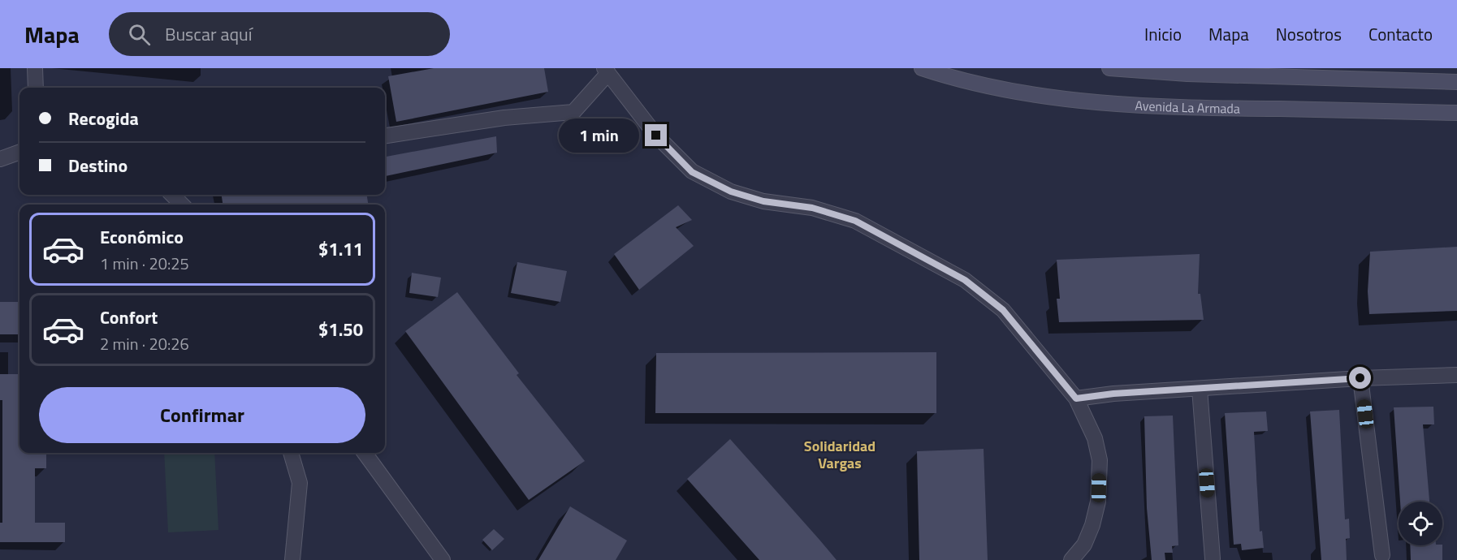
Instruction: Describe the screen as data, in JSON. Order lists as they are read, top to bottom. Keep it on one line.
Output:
{"streets":{"main road":["Avenida La Armada"]},"districts":["Solidaridad Vargas"],"page":{"header":"Mapa","search":"Buscar aquí","nav":["Inicio","Mapa","Nosotros","Contacto"],"banner":["Recogida","Destino"],"bubble":"1 min","list":[{"name":"Económico","note":"1 min · 20:25","value":"$1.11"},{"name":"Confort","note":"2 min · 20:26","value":"$1.50"}],"buttons":"Confirmar"}}
